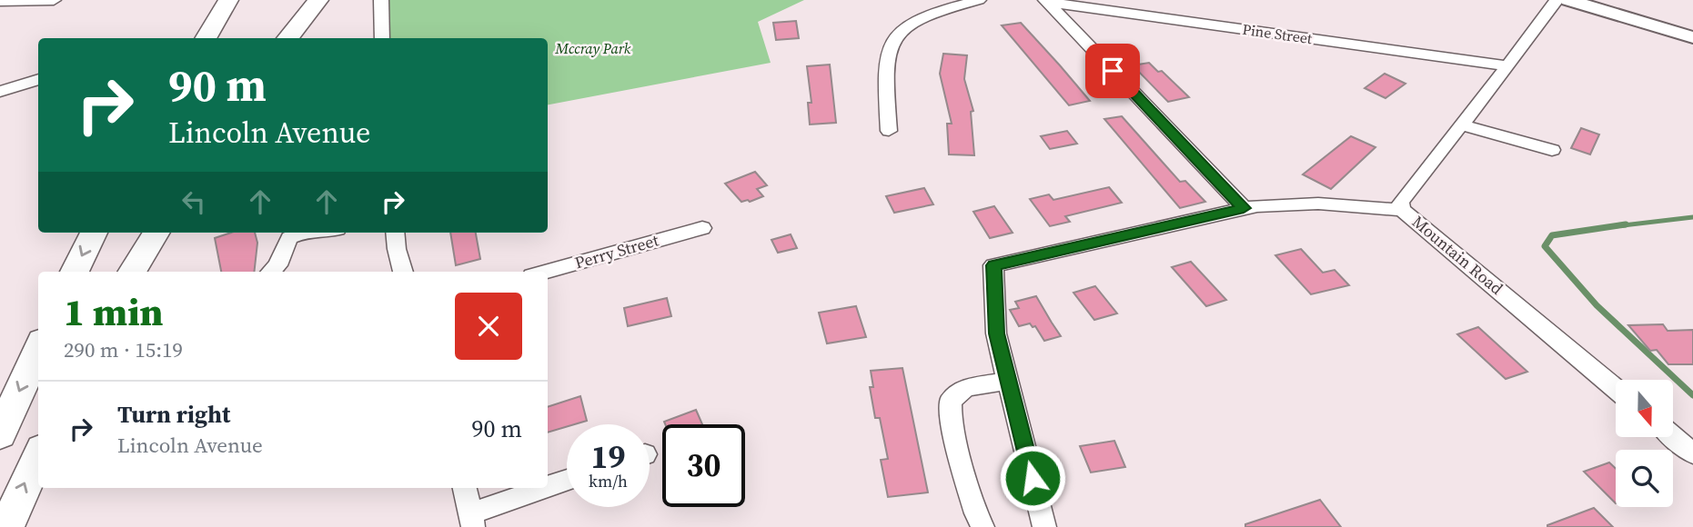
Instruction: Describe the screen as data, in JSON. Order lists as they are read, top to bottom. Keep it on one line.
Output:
{"streets":{"street":["Pine Street","Perry Street","Mountain Road"]},"crossings":[["Pine Street","Mountain Road"]],"parks":["Mccray Park"],"north":"bottom","page":{"turn":["90 m","Lincoln Avenue"],"heading":["1 min","290 m · 15:19"],"list":[{"name":"Turn right","note":"Lincoln Avenue","value":"90 m"}],"speed":"19 km/h","limit":"30"}}
